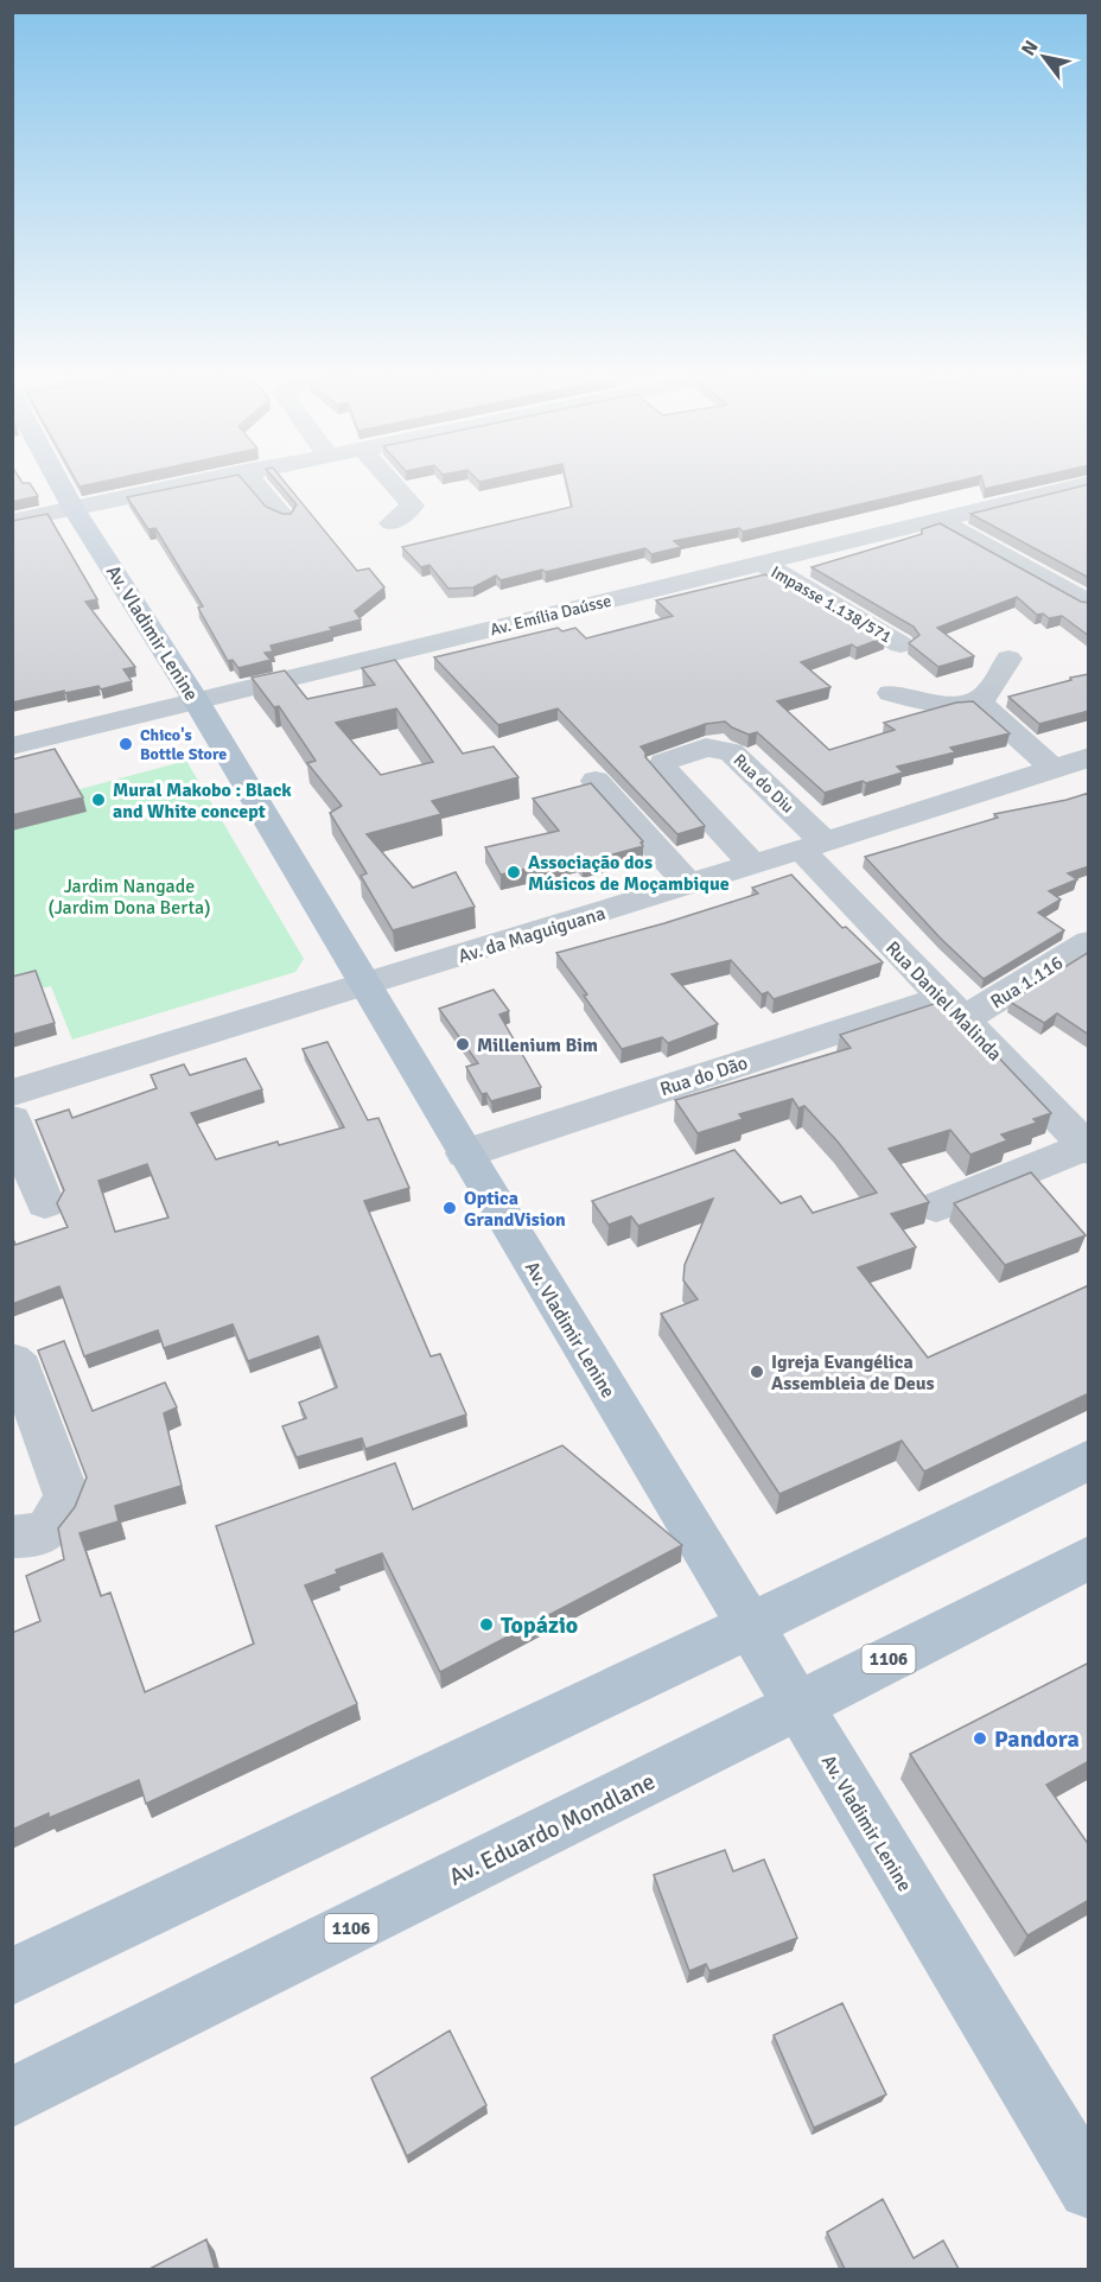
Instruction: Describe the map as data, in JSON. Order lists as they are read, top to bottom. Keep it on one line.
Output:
{"streets":{"main road":["Av. Vladimir Lenine","1106","Av. Eduardo Mondlane"],"street":["Impasse 1.138/571","Av. Emília Daússe","Rua do Diu","Av. da Maguiguana","Rua 1.116","Rua Daniel Malinda","Rua do Dão"]},"crossings":[["Impasse 1.138/571","Av. Emília Daússe"],["Av. Emília Daússe","Av. Vladimir Lenine"],["Av. Vladimir Lenine","Av. da Maguiguana"],["Av. Vladimir Lenine","Rua do Dão"],["Av. Vladimir Lenine","Av. Eduardo Mondlane"],["Rua do Diu","Av. da Maguiguana"],["Rua do Diu","Rua Daniel Malinda"],["Av. da Maguiguana","Rua Daniel Malinda"],["Rua 1.116","Rua Daniel Malinda"],["Rua 1.116","Rua do Dão"],["Rua Daniel Malinda","Rua do Dão"]],"parks":["Jardim Nangade (Jardim Dona Berta)"],"places":["Chico's Bottle Store","Mural Makobo : Black and White concept","Associação dos Músicos de Moçambique","Millenium Bim","Optica GrandVision","Igreja Evangélica Assembleia de Deus","Topázio","Pandora"],"north":"top left"}
